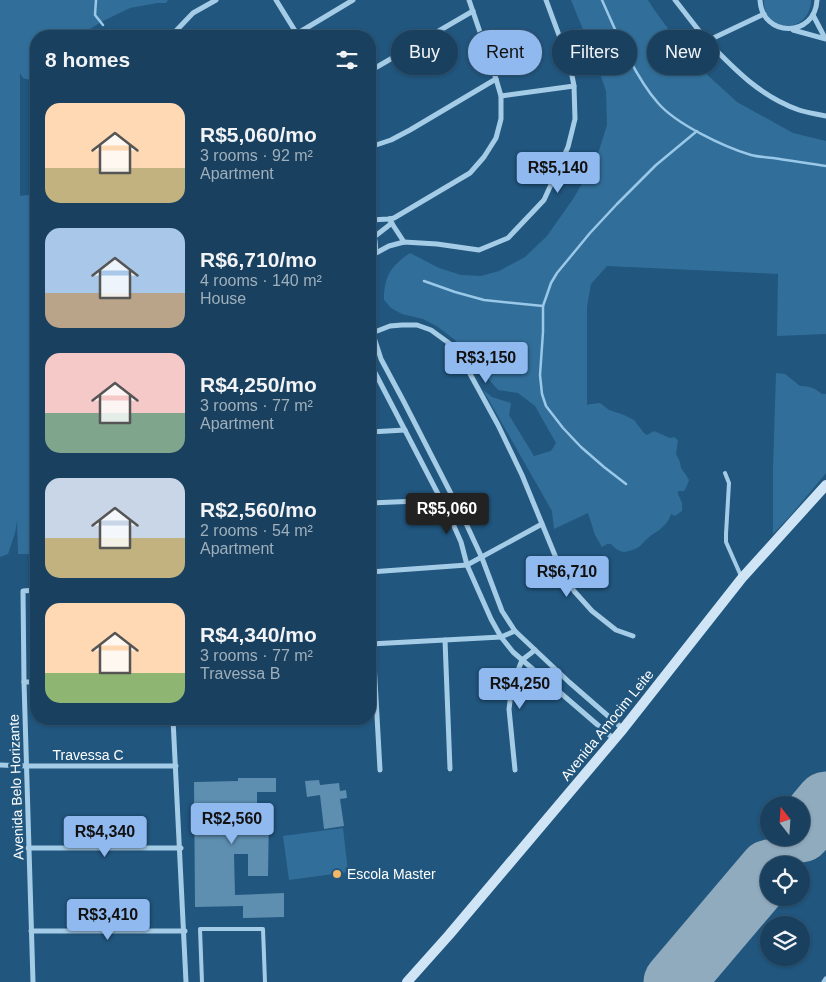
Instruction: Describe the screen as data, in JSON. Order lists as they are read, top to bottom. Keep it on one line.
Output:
{"streets":{"street":["Avenida Amocim Leite","Travessa C","Avenida Belo Horizante"]},"crossings":[["Travessa C","Avenida Belo Horizante"]],"places":["Escola Master"],"north":"top","page":{"chip":["Buy","Rent","Filters","New"],"heading":"8 homes","list":[{"name":"R$5,060/mo","note":"3 rooms · 92 m² · Apartment"},{"name":"R$6,710/mo","note":"4 rooms · 140 m² · House"},{"name":"R$4,250/mo","note":"3 rooms · 77 m² · Apartment"},{"name":"R$2,560/mo","note":"2 rooms · 54 m² · Apartment"},{"name":"R$4,340/mo","note":"3 rooms · 77 m² · Travessa B"}],"price":["R$5,140","R$3,150","R$5,060","R$6,710","R$4,250","R$2,560","R$4,340","R$3,410"]}}
